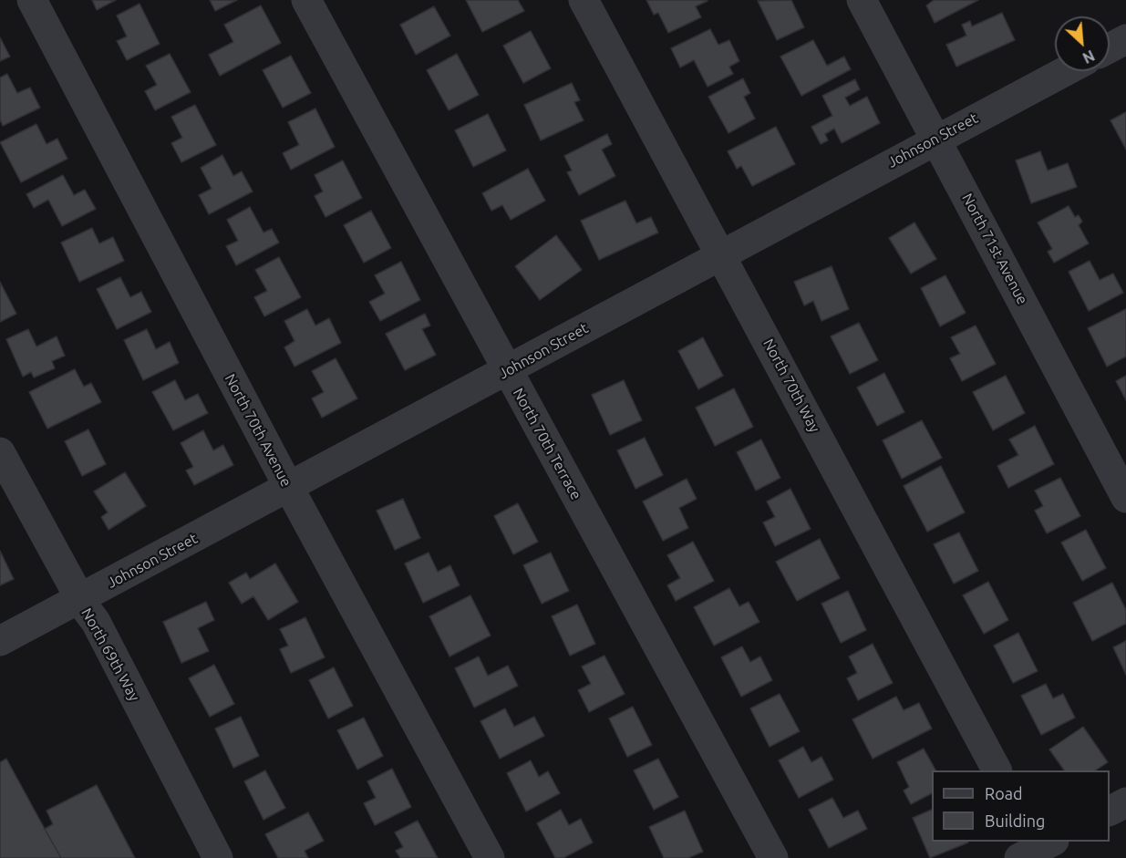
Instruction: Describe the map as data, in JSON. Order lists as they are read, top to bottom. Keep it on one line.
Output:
{"streets":{"street":["Johnson Street","North 71st Avenue","North 70th Way","North 70th Avenue","North 70th Terrace","North 69th Way"]},"crossings":[["Johnson Street","North 71st Avenue"],["Johnson Street","North 70th Way"],["Johnson Street","North 70th Avenue"],["Johnson Street","North 70th Terrace"],["Johnson Street","North 69th Way"]],"legend":["Road","Building"],"north":"bottom right"}
